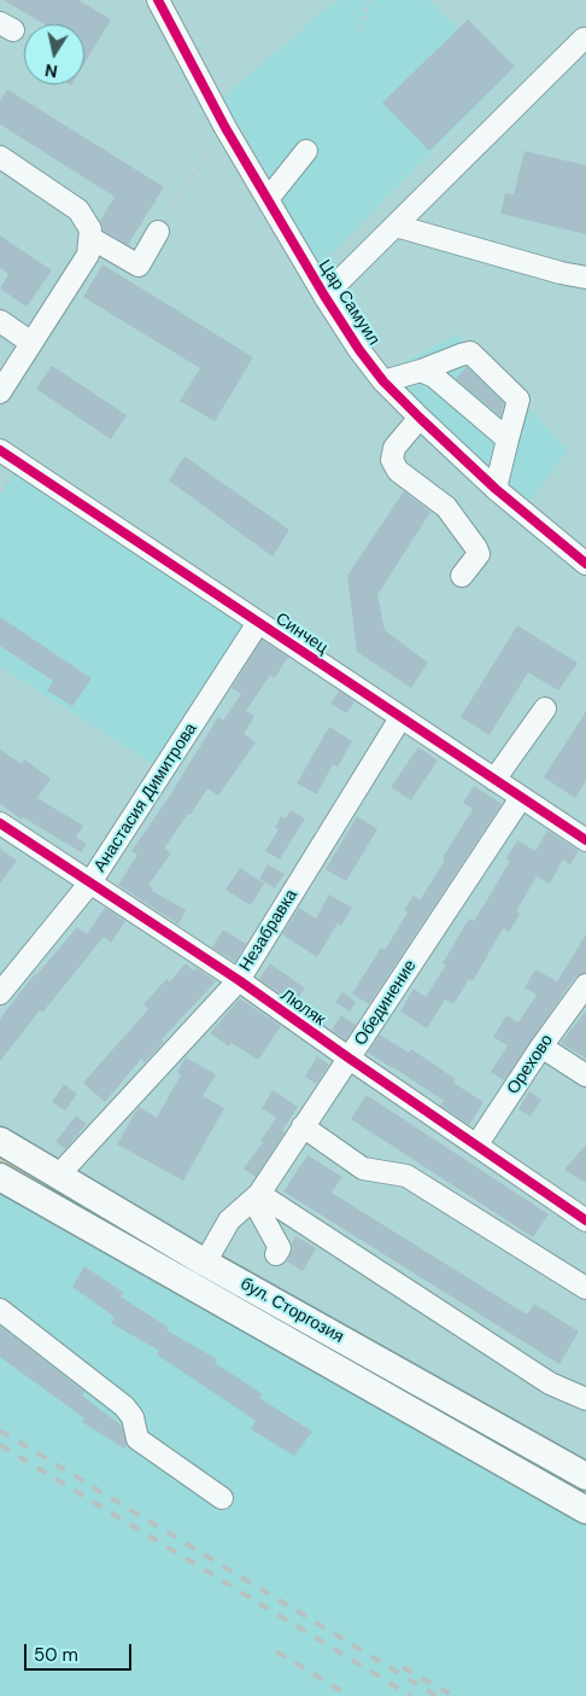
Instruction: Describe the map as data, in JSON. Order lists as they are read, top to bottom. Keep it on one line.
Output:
{"streets":{"main road":["бул. Сторгозия"],"street":["Цар Самуил","Синчец","Анастасия Димитрова","Незабравка","Обединение","Люляк","Орехово"]},"crossings":[["Синчец","Анастасия Димитрова"],["Синчец","Незабравка"],["Синчец","Обединение"],["Анастасия Димитрова","Люляк"],["Незабравка","Люляк"],["Незабравка","бул. Сторгозия"],["Обединение","Люляк"],["Обединение","бул. Сторгозия"],["Люляк","Орехово"]],"scale_bar":"50 m","north":"bottom"}
